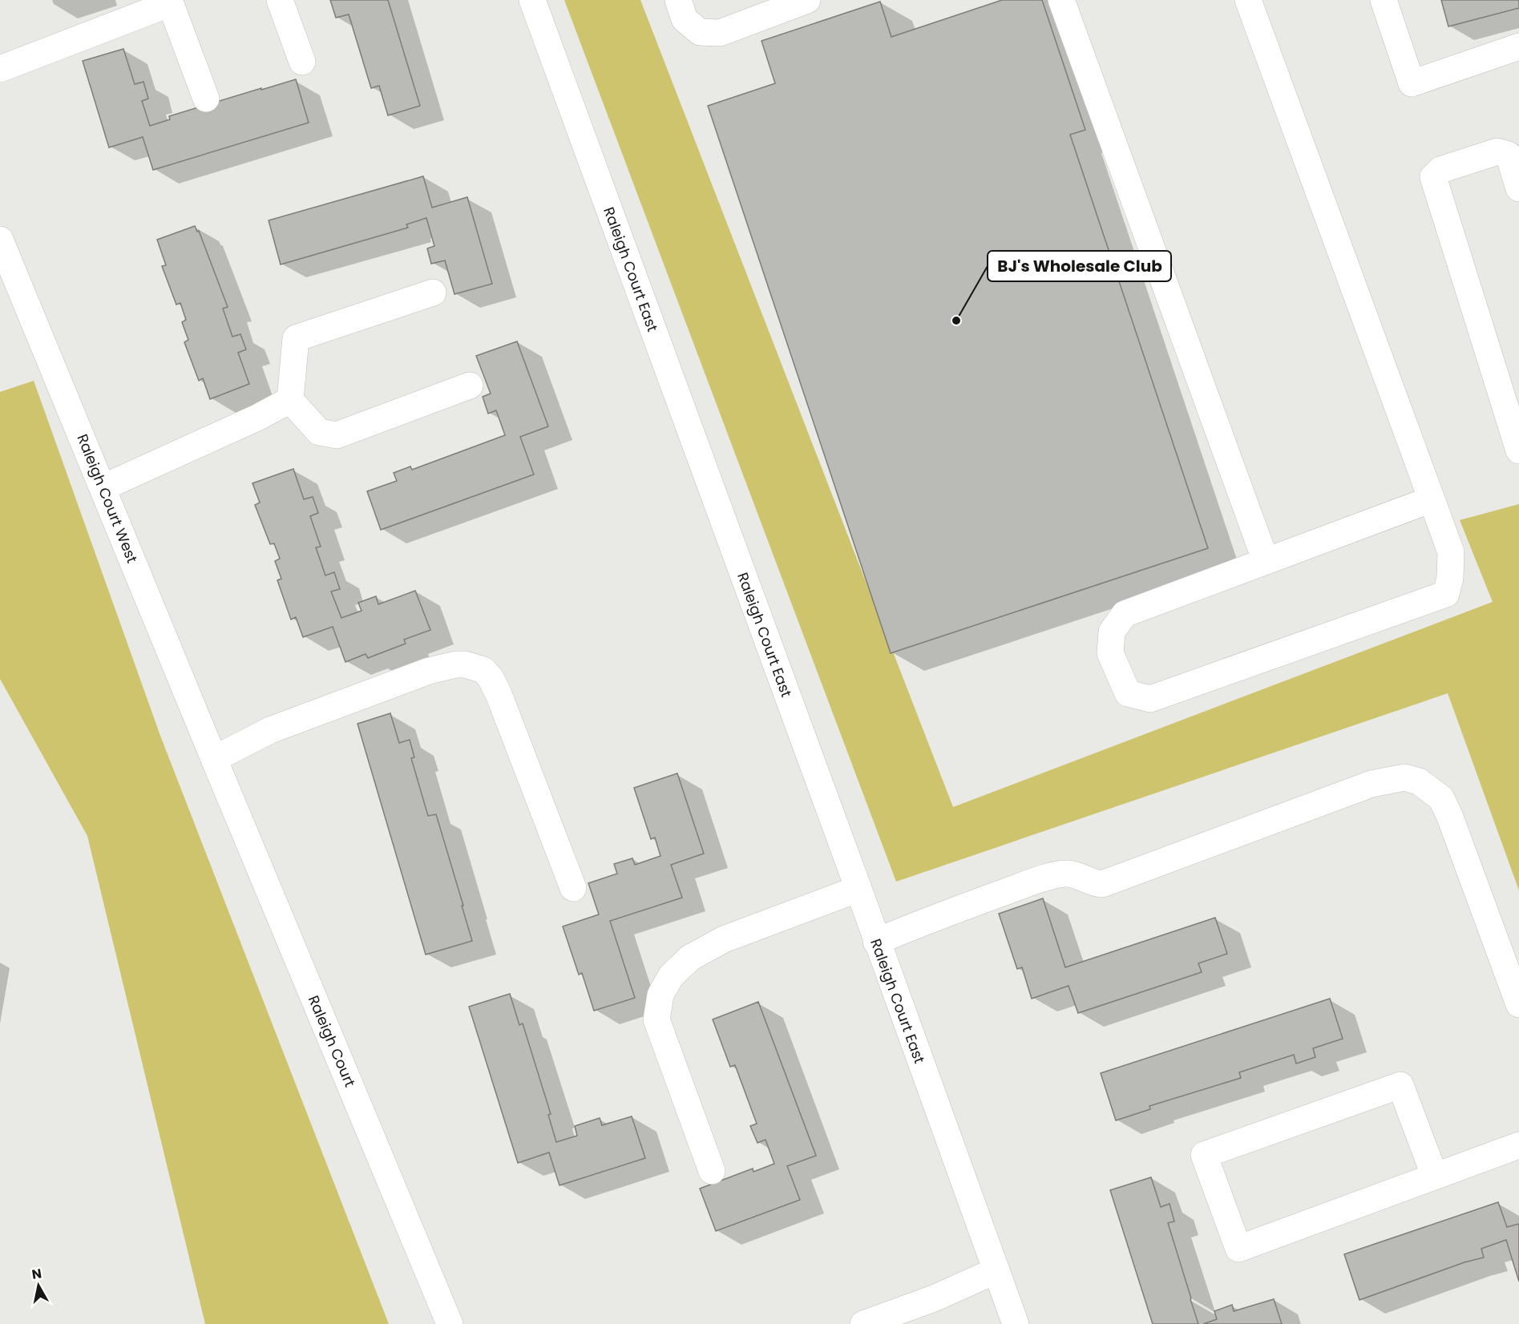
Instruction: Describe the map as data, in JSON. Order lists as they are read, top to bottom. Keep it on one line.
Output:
{"streets":{"street":["Raleigh Court East","Raleigh Court West","Raleigh Court"]},"crossings":[["Raleigh Court West","Raleigh Court"]],"places":["BJ's Wholesale Club"],"north":"top"}
